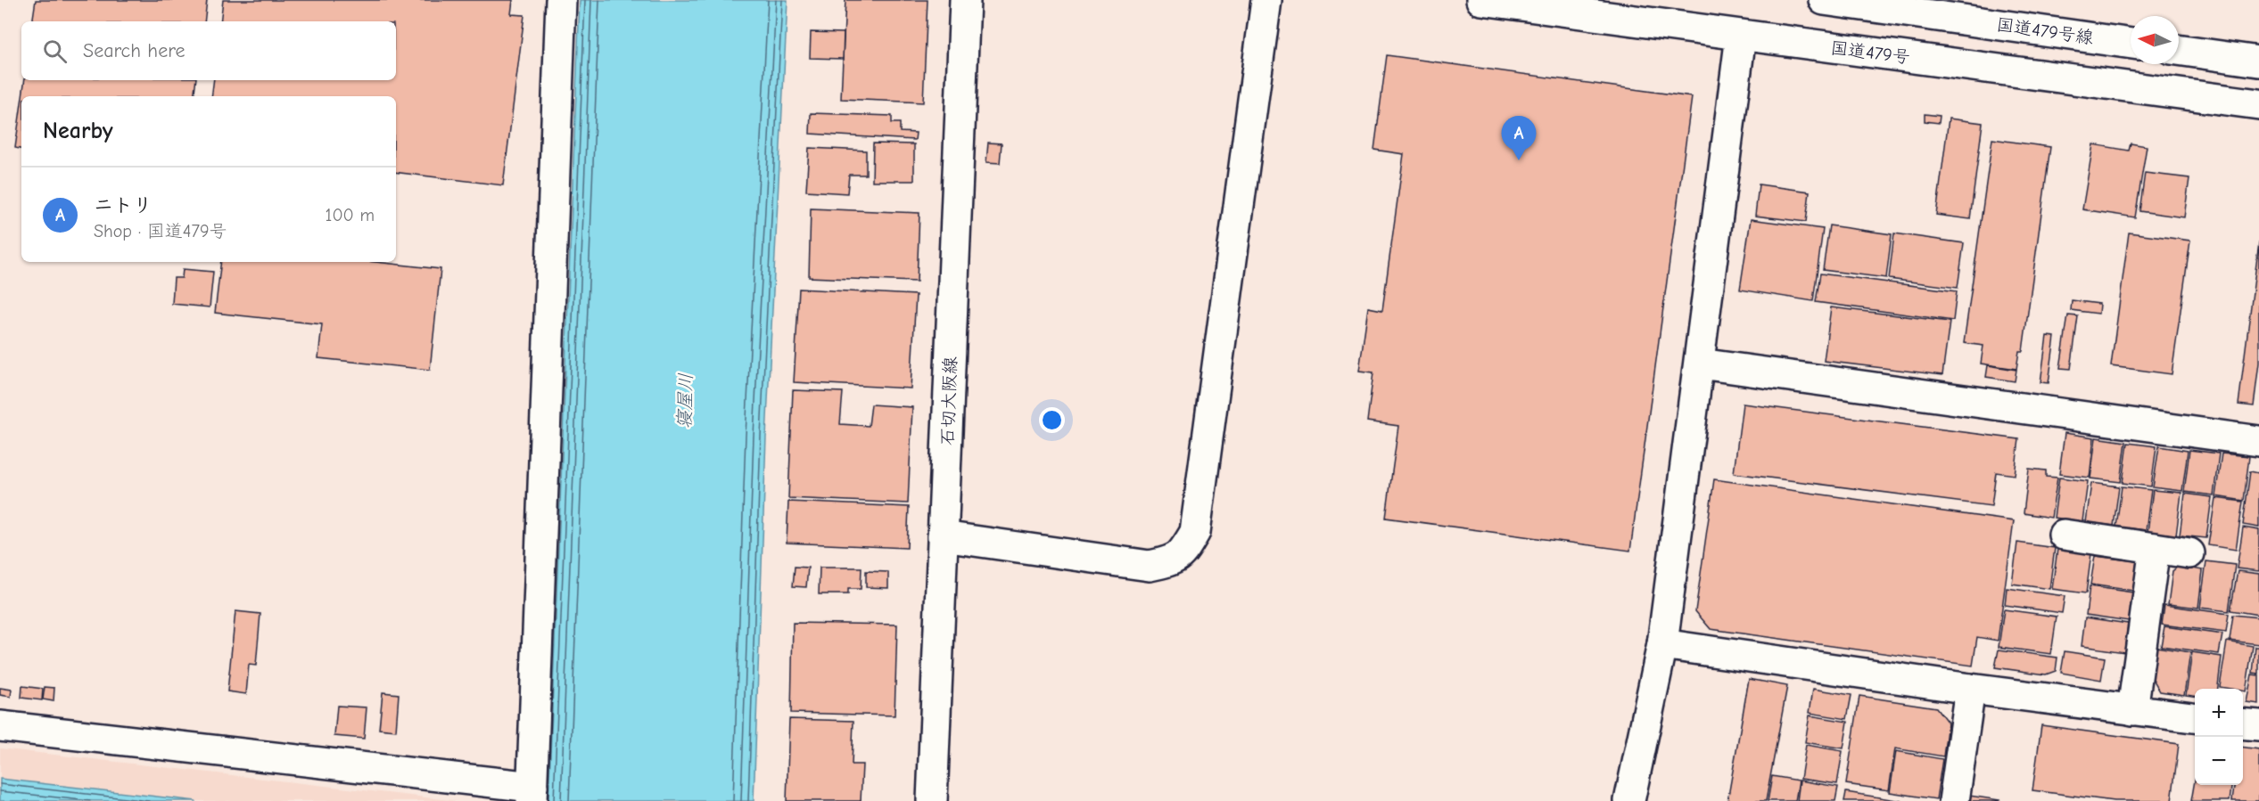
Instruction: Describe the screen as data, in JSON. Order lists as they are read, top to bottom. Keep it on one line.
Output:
{"streets":{"main road":["国道479号線","国道479号","石切大阪線"]},"water":["寝屋川"],"north":"left","page":{"search":"Search here","heading":"Nearby","pins":"A","list":[{"mark":"A","name":"ニトリ","note":"Shop · 国道479号","value":"100 m"}],"map_buttons":["+","−"]}}
